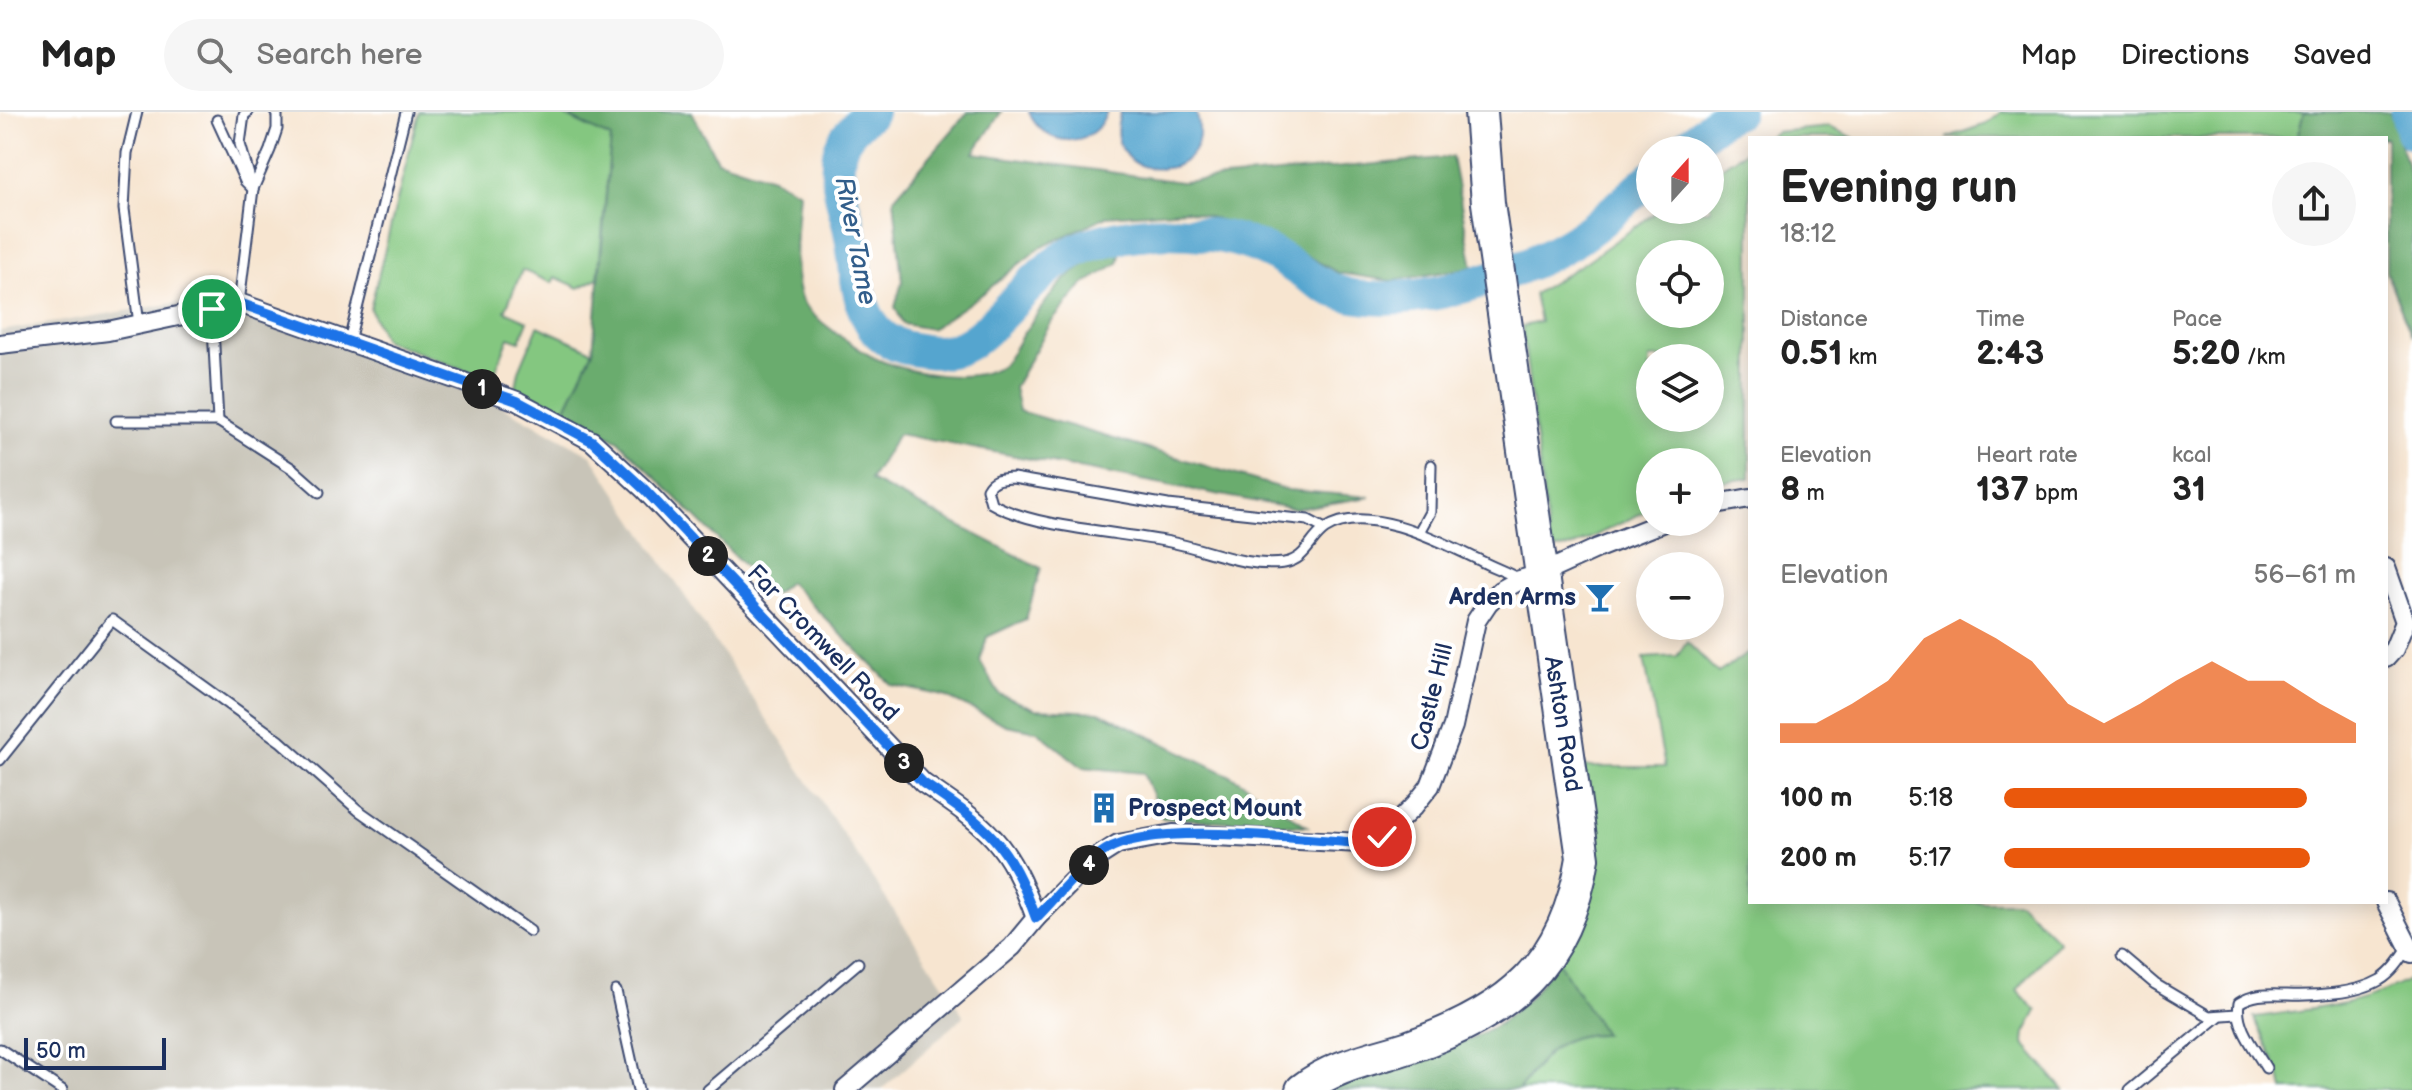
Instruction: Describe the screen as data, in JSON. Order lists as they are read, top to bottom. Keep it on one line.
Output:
{"streets":{"highway":["Ashton Road"],"street":["Far Cromwell Road","Castle Hill"]},"crossings":[["Far Cromwell Road","Castle Hill"],["Castle Hill","Ashton Road"]],"water":["River Tame"],"places":{"bar":["Arden Arms"],"building":["Prospect Mount"]},"scale_bar":"50 m","north":"top","page":{"header":"Map","search":"Search here","nav":["Map","Directions","Saved"],"map_buttons":["+","−"],"heading":["Evening run","18:12"],"stats":[["Distance","0.51 km"],["Time","2:43"],["Pace","5:20 /km"],["Elevation","8 m"],["Heart rate","137 bpm"],["kcal","31"]],"pins":["1","2","3","4"],"chart":["Elevation","56–61 m"],"list":[{"name":"100 m","note":"5:18"},{"name":"200 m","note":"5:17"}],"scale":"50 m"}}
